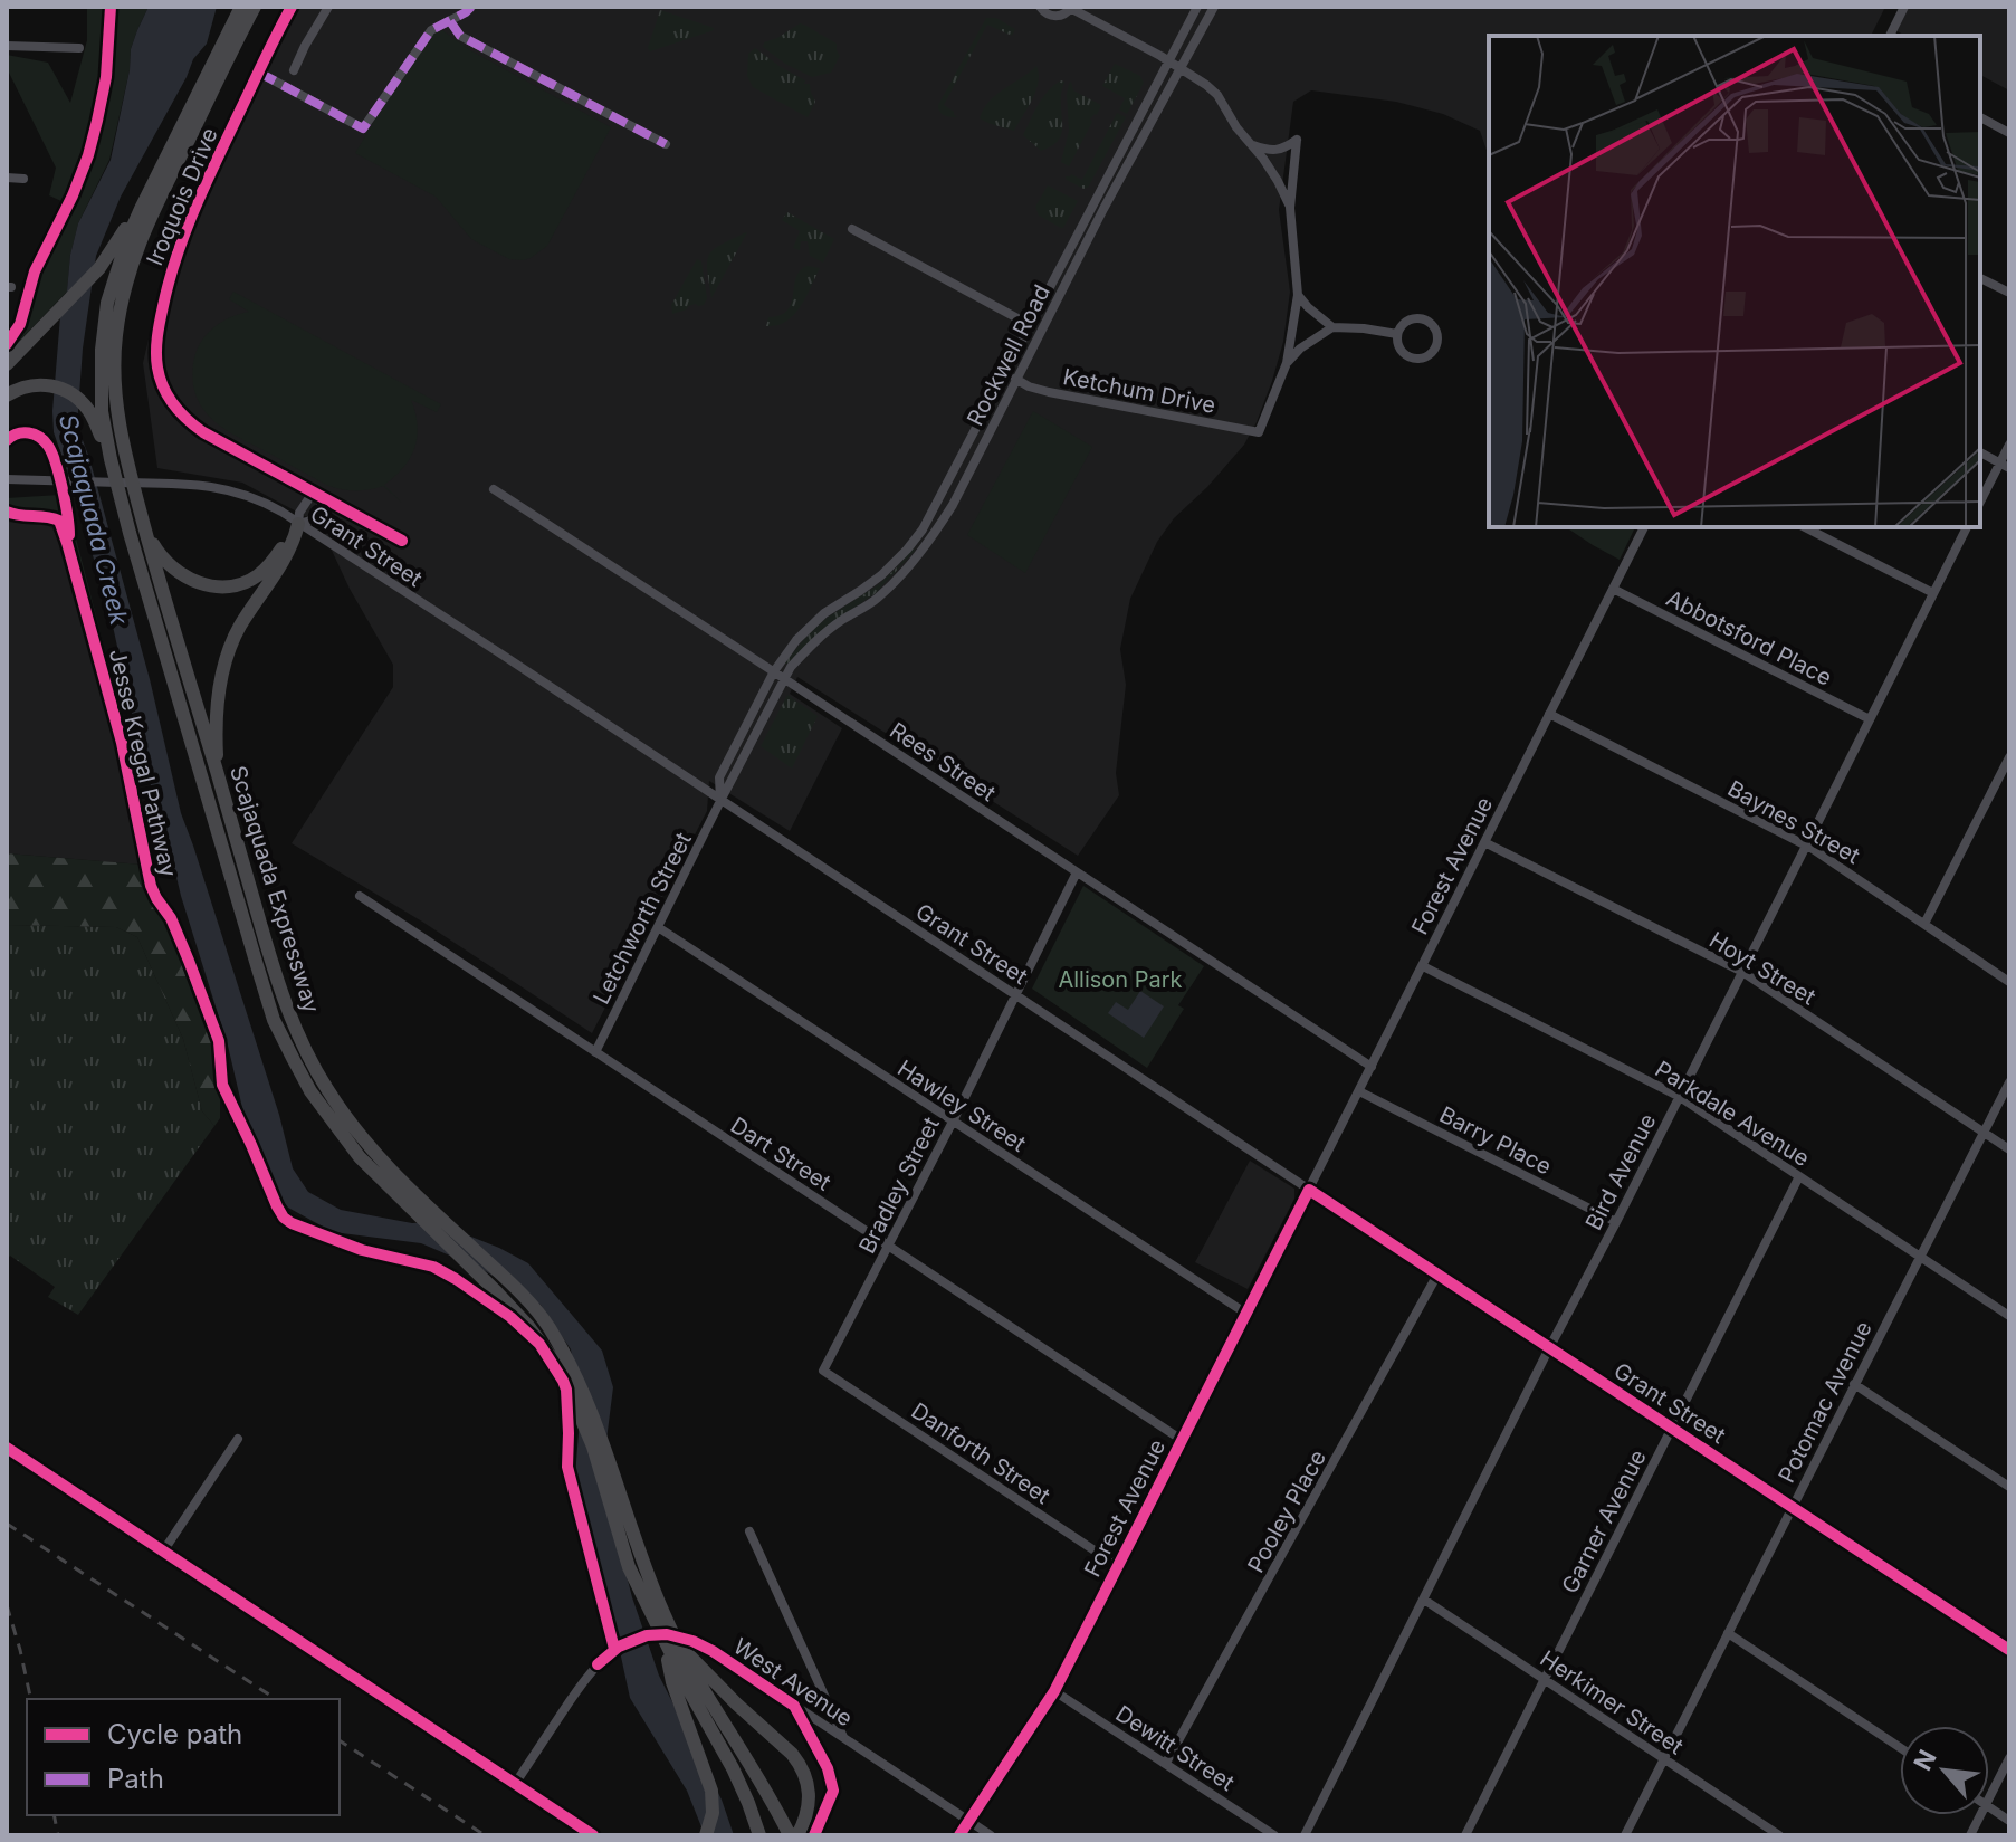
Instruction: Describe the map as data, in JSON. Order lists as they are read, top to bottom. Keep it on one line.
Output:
{"streets":{"highway":["Scajaquada Expressway"],"street":["Iroquois Drive","Rockwell Road","Ketchum Drive","Grant Street","Abbotsford Place","Rees Street","Baynes Street","Forest Avenue","Letchworth Street","Hoyt Street","Hawley Street","Parkdale Avenue","Barry Place","Dart Street","Bird Avenue","Bradley Street","Potomac Avenue","Danforth Street","Pooley Place","Garner Avenue","West Avenue","Herkimer Street","Dewitt Street"],"cycle path":["Jesse Kregal Pathway"]},"crossings":[["Iroquois Drive","Grant Street"],["Rockwell Road","Ketchum Drive"],["Rockwell Road","Rees Street"],["Rockwell Road","Letchworth Street"],["Grant Street","Forest Avenue"],["Grant Street","Letchworth Street"],["Grant Street","Bird Avenue"],["Grant Street","Bradley Street"],["Grant Street","Potomac Avenue"],["Grant Street","Pooley Place"],["Grant Street","Garner Avenue"],["Abbotsford Place","Forest Avenue"],["Abbotsford Place","Bird Avenue"],["Rees Street","Forest Avenue"],["Rees Street","Letchworth Street"],["Rees Street","Bradley Street"],["Baynes Street","Forest Avenue"],["Baynes Street","Bird Avenue"],["Forest Avenue","Hoyt Street"],["Forest Avenue","Hawley Street"],["Forest Avenue","Parkdale Avenue"],["Forest Avenue","Barry Place"],["Forest Avenue","Dart Street"],["Forest Avenue","Danforth Street"],["Forest Avenue","West Avenue"],["Forest Avenue","Dewitt Street"],["Letchworth Street","Hawley Street"],["Letchworth Street","Dart Street"],["Hoyt Street","Bird Avenue"],["Hoyt Street","Potomac Avenue"],["Hawley Street","Bradley Street"],["Parkdale Avenue","Bird Avenue"],["Parkdale Avenue","Potomac Avenue"],["Parkdale Avenue","Garner Avenue"],["Barry Place","Bird Avenue"],["Dart Street","Bradley Street"],["Bird Avenue","Herkimer Street"],["Bradley Street","Danforth Street"],["Potomac Avenue","Herkimer Street"],["Pooley Place","Dewitt Street"],["Garner Avenue","Herkimer Street"]],"water":["Scajaquada Creek"],"parks":["Allison Park"],"legend":["Cycle path","Path"],"north":"top left"}
